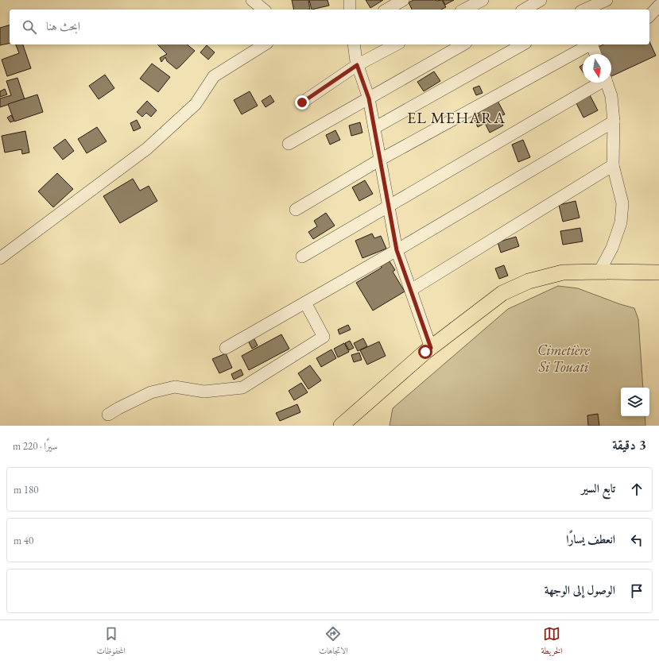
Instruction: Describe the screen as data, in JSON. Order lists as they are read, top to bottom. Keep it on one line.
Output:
{"districts":["EL MEHARA"],"parks":["Cimetière Si Touati"],"north":"bottom","page":{"search":"ابحث هنا","heading":["3 دقيقة","سيرًا · 220 m"],"list":[["تابع السير","180 m"],["انعطف يسارًا","40 m"],"الوصول إلى الوجهة"],"nav":["الخريطة","الاتجاهات","المحفوظات"]}}
